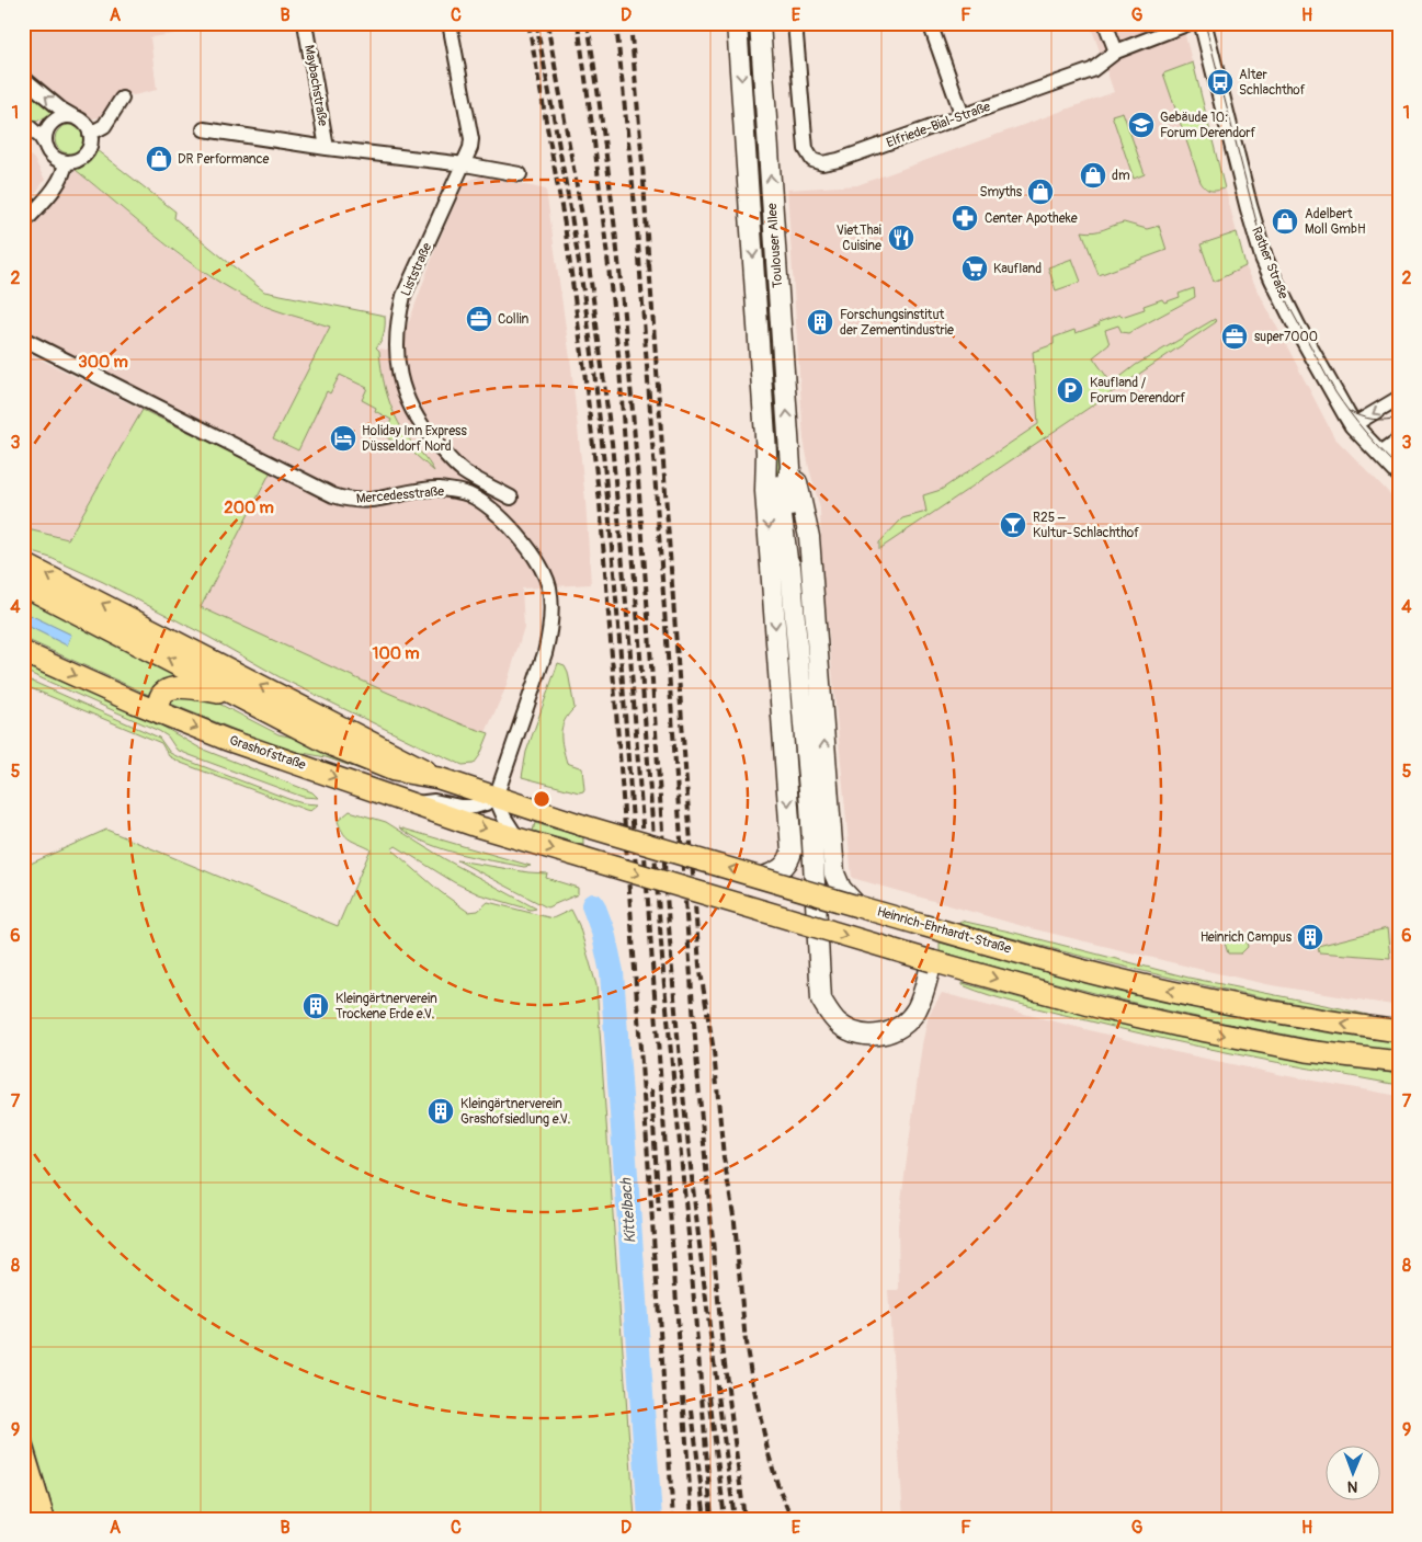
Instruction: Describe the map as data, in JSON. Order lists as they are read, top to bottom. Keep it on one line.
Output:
{"streets":{"main road":["Toulouser Allee","Grashofstraße","Heinrich-Ehrhardt-Straße"],"street":["Maybachstraße","Elfriede-Bial-Straße","Rather Straße","Liststraße","Mercedesstraße"]},"crossings":[["Mercedesstraße","Heinrich-Ehrhardt-Straße"]],"water":["Kittelbach"],"places":{"bus stop":["Alter Schlachthof"],"school or university":["Gebäude 10: Forum Derendorf"],"shop":["DR Performance","dm","Smyths","Adelbert Moll GmbH"],"pharmacy":["Center Apotheke"],"restaurant":["Viet.Thai Cuisine"],"supermarket":["Kaufland"],"office":["Collin","super7000"],"building":["Forschungsinstitut der Zementindustrie","Heinrich Campus","Kleingärtnerverein Trockene Erde e.V.","Kleingärtnerverein Grashofsiedlung e.V."],"parking":["Kaufland / Forum Derendorf"],"hotel":["Holiday Inn Express Düsseldorf Nord"],"bar":["R25 – Kultur‐Schlachthof"]},"north":"bottom","grid":{"columns":["A","B","C","D","E","F","G","H"],"rows":["1","2","3","4","5","6","7","8","9"]},"rings":["300 m","200 m","100 m"]}
